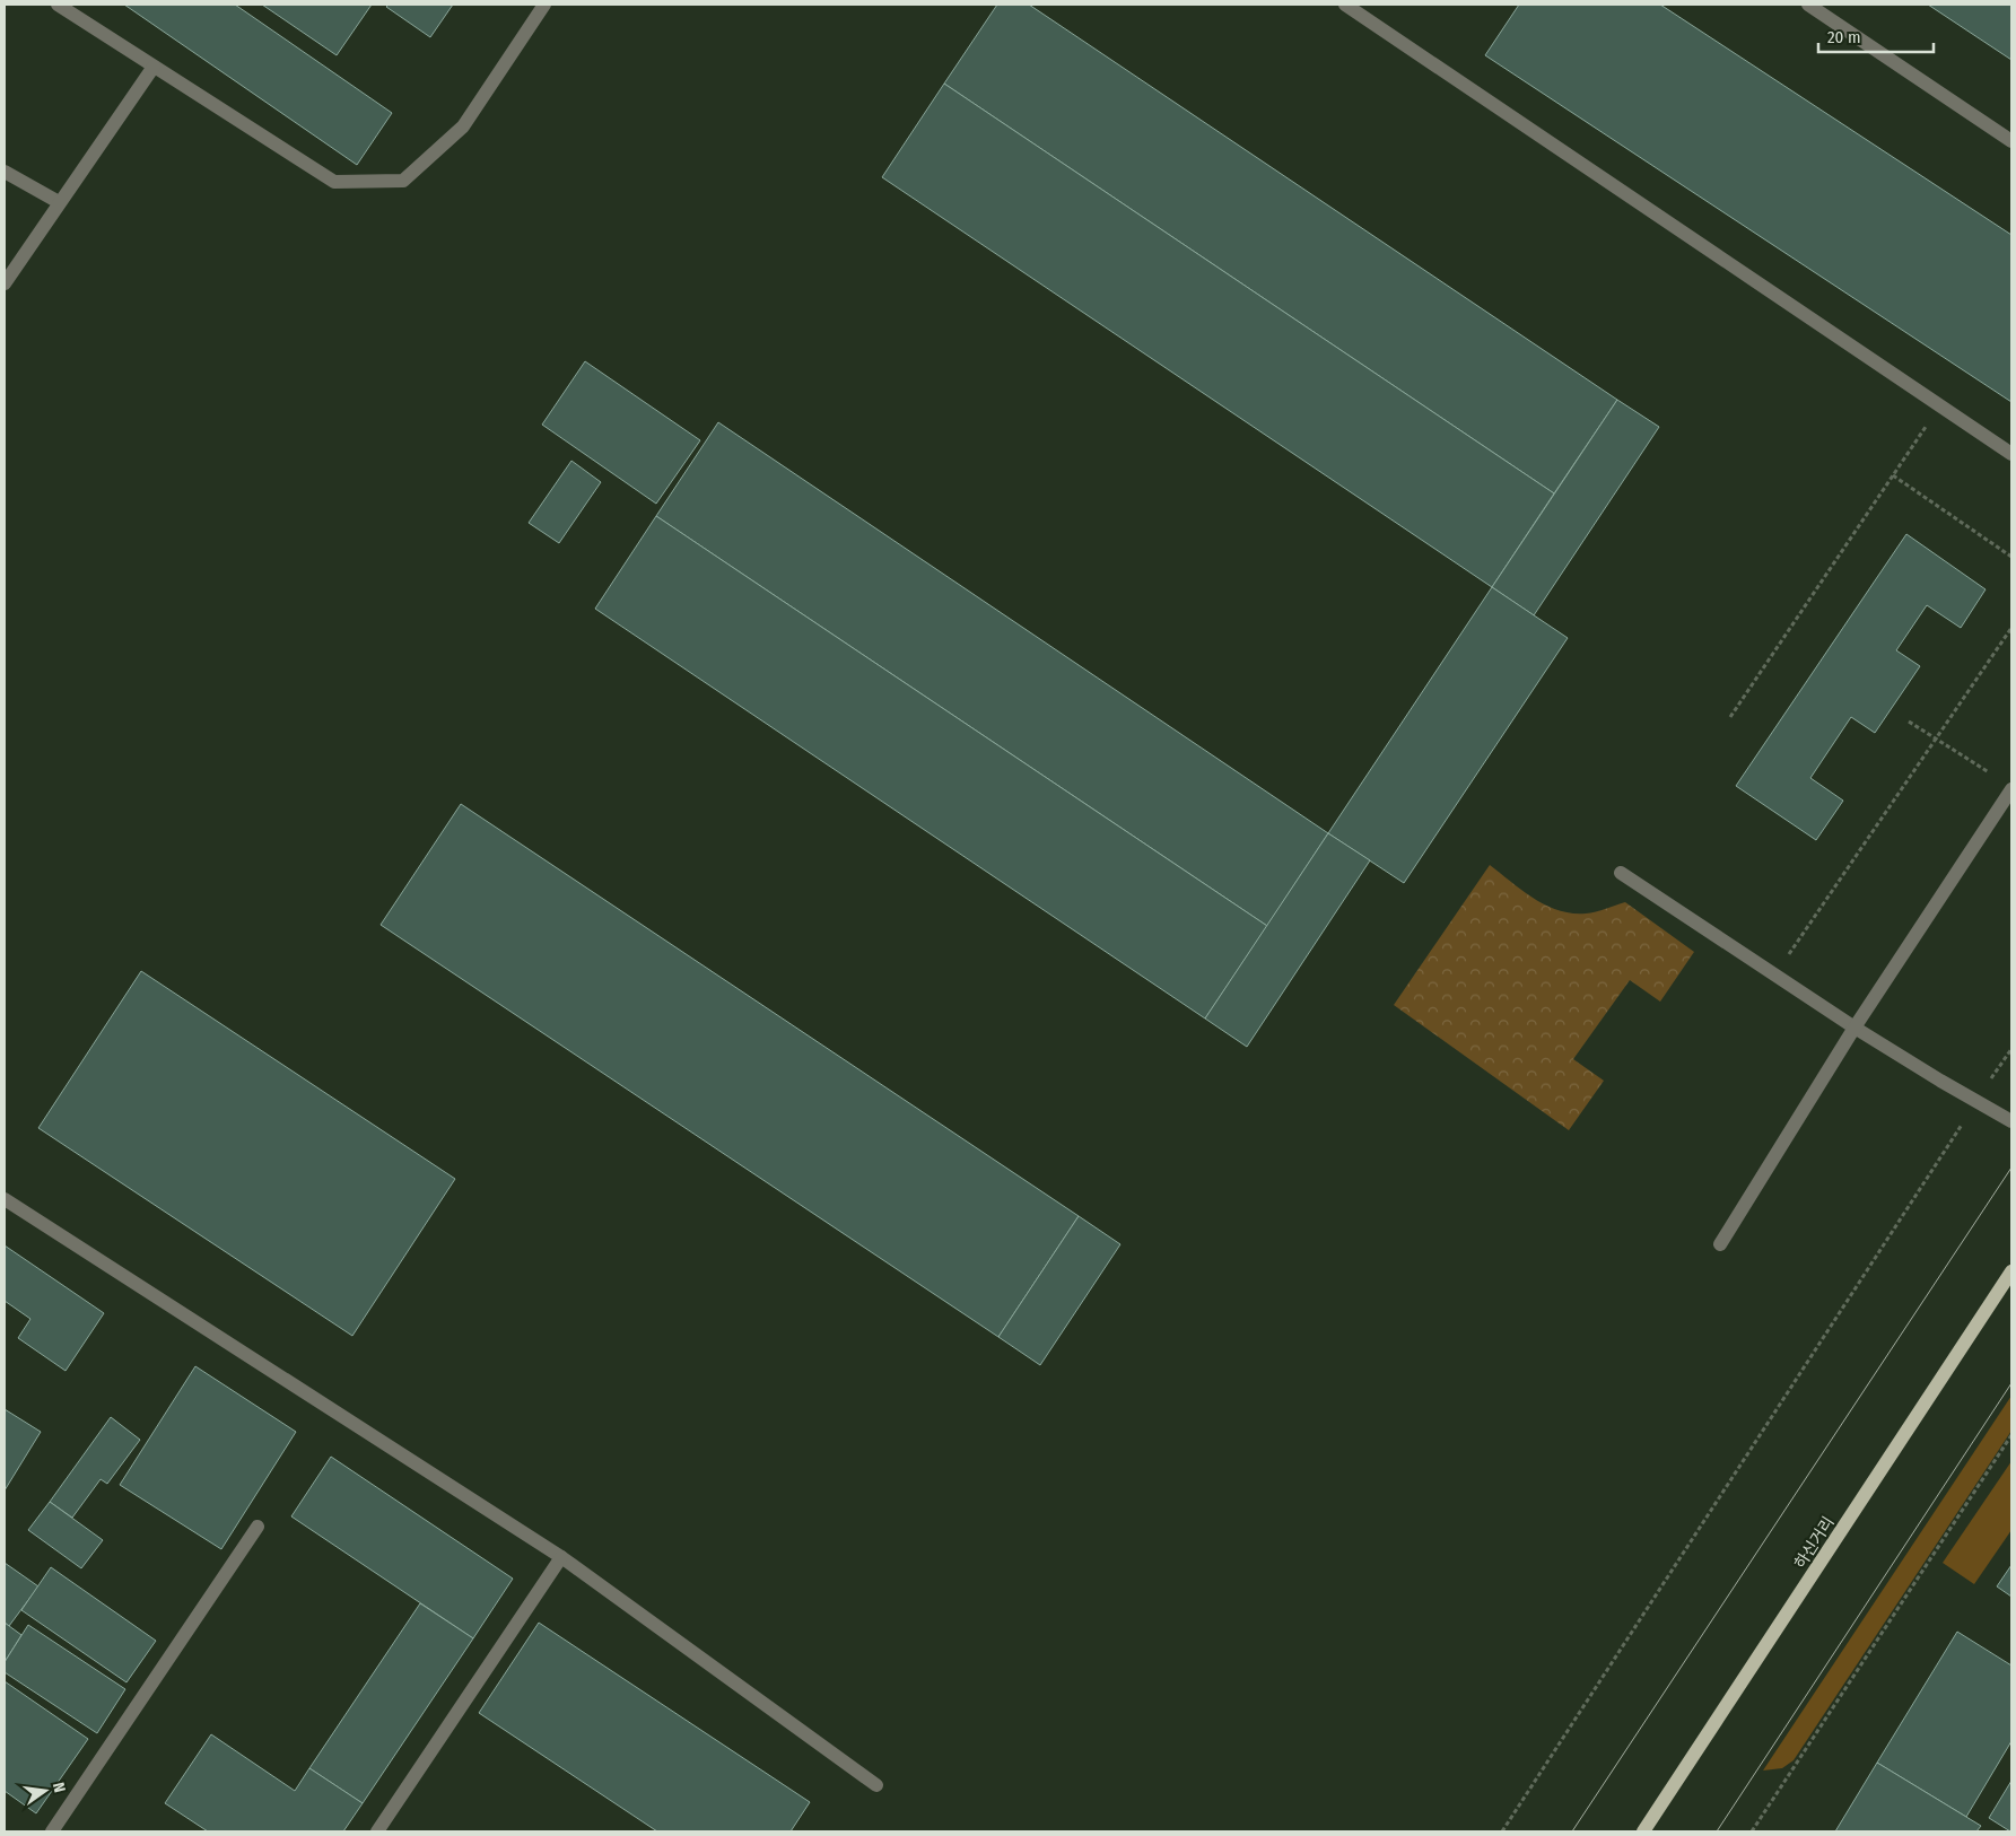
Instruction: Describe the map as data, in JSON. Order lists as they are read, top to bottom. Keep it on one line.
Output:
{"streets":{"main road":["하신거리"]},"scale_bar":"20 m","north":"right"}
